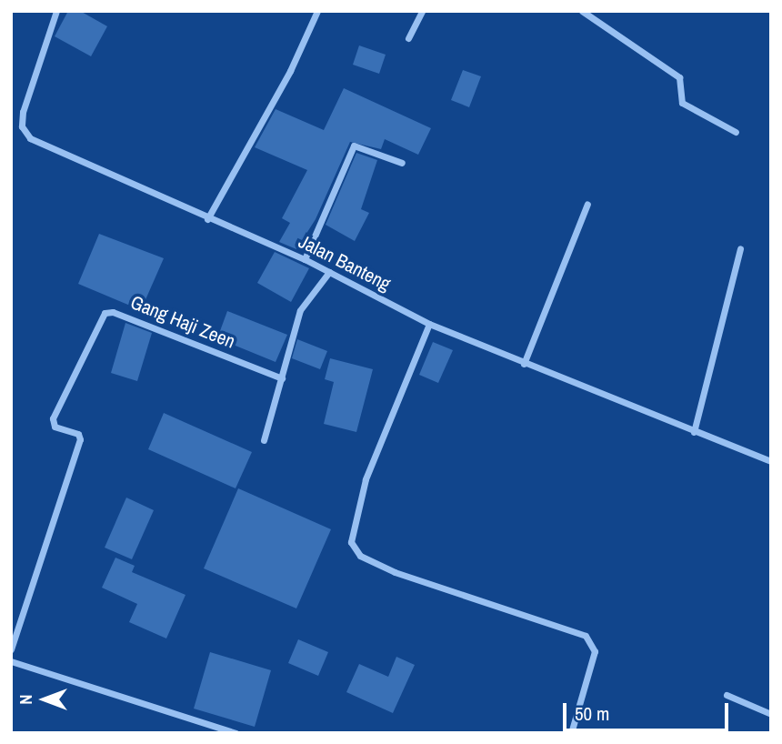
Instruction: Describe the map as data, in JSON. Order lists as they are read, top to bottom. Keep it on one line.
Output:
{"streets":{"street":["Jalan Banteng","Gang Haji Zeen"]},"scale_bar":"50 m","north":"left"}
